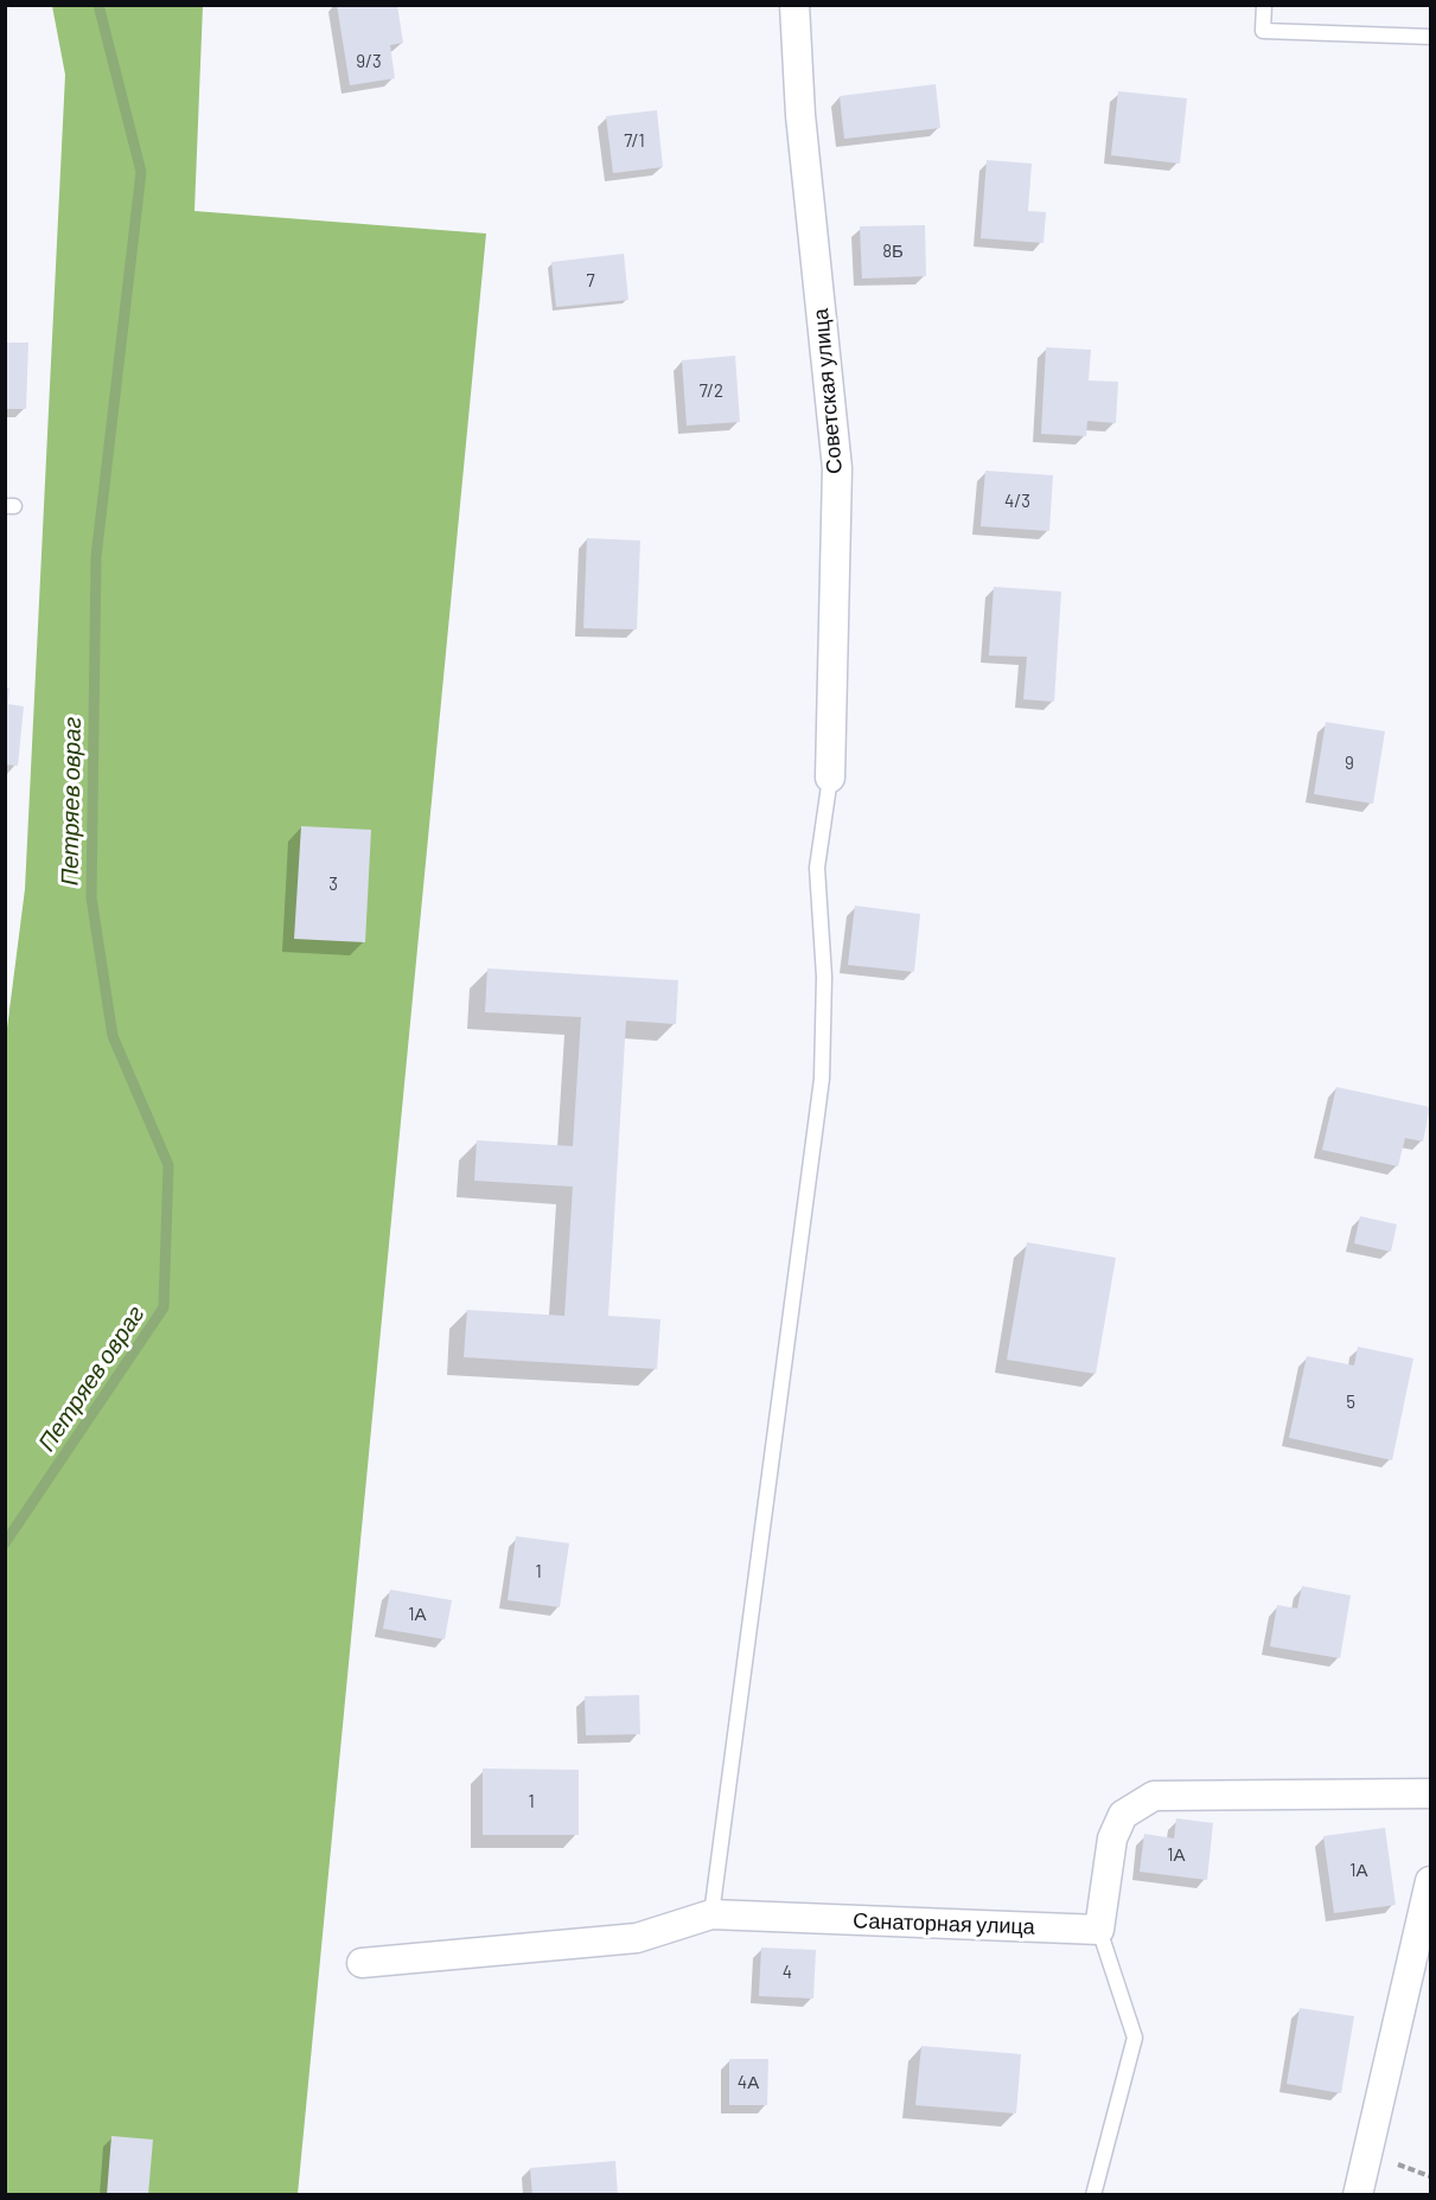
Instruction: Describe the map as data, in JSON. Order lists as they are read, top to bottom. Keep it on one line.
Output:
{"streets":{"street":["Советская улица","Санаторная улица"]},"water":["Петряев овраг"],"house_numbers":["9/3","7/1","8Б","7","7/2","4/3","9","3","5","1","1А","1","1А","1А","4","4А"]}
